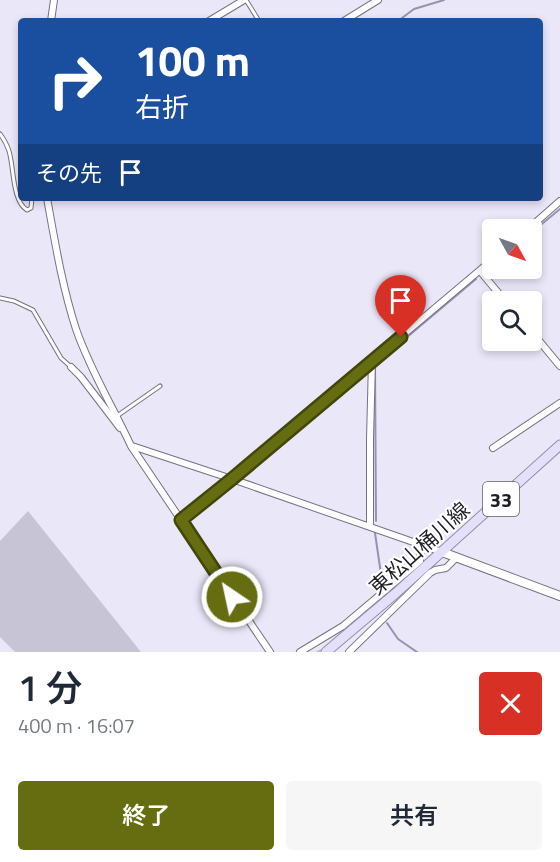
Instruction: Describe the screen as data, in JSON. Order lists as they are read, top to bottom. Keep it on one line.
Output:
{"streets":{"main road":["33","東松山桶川線"]},"north":"bottom right","page":{"turn":["100 m","右折"],"then":"その先","heading":["1 分","400 m · 16:07"],"buttons":["終了","共有"]}}
